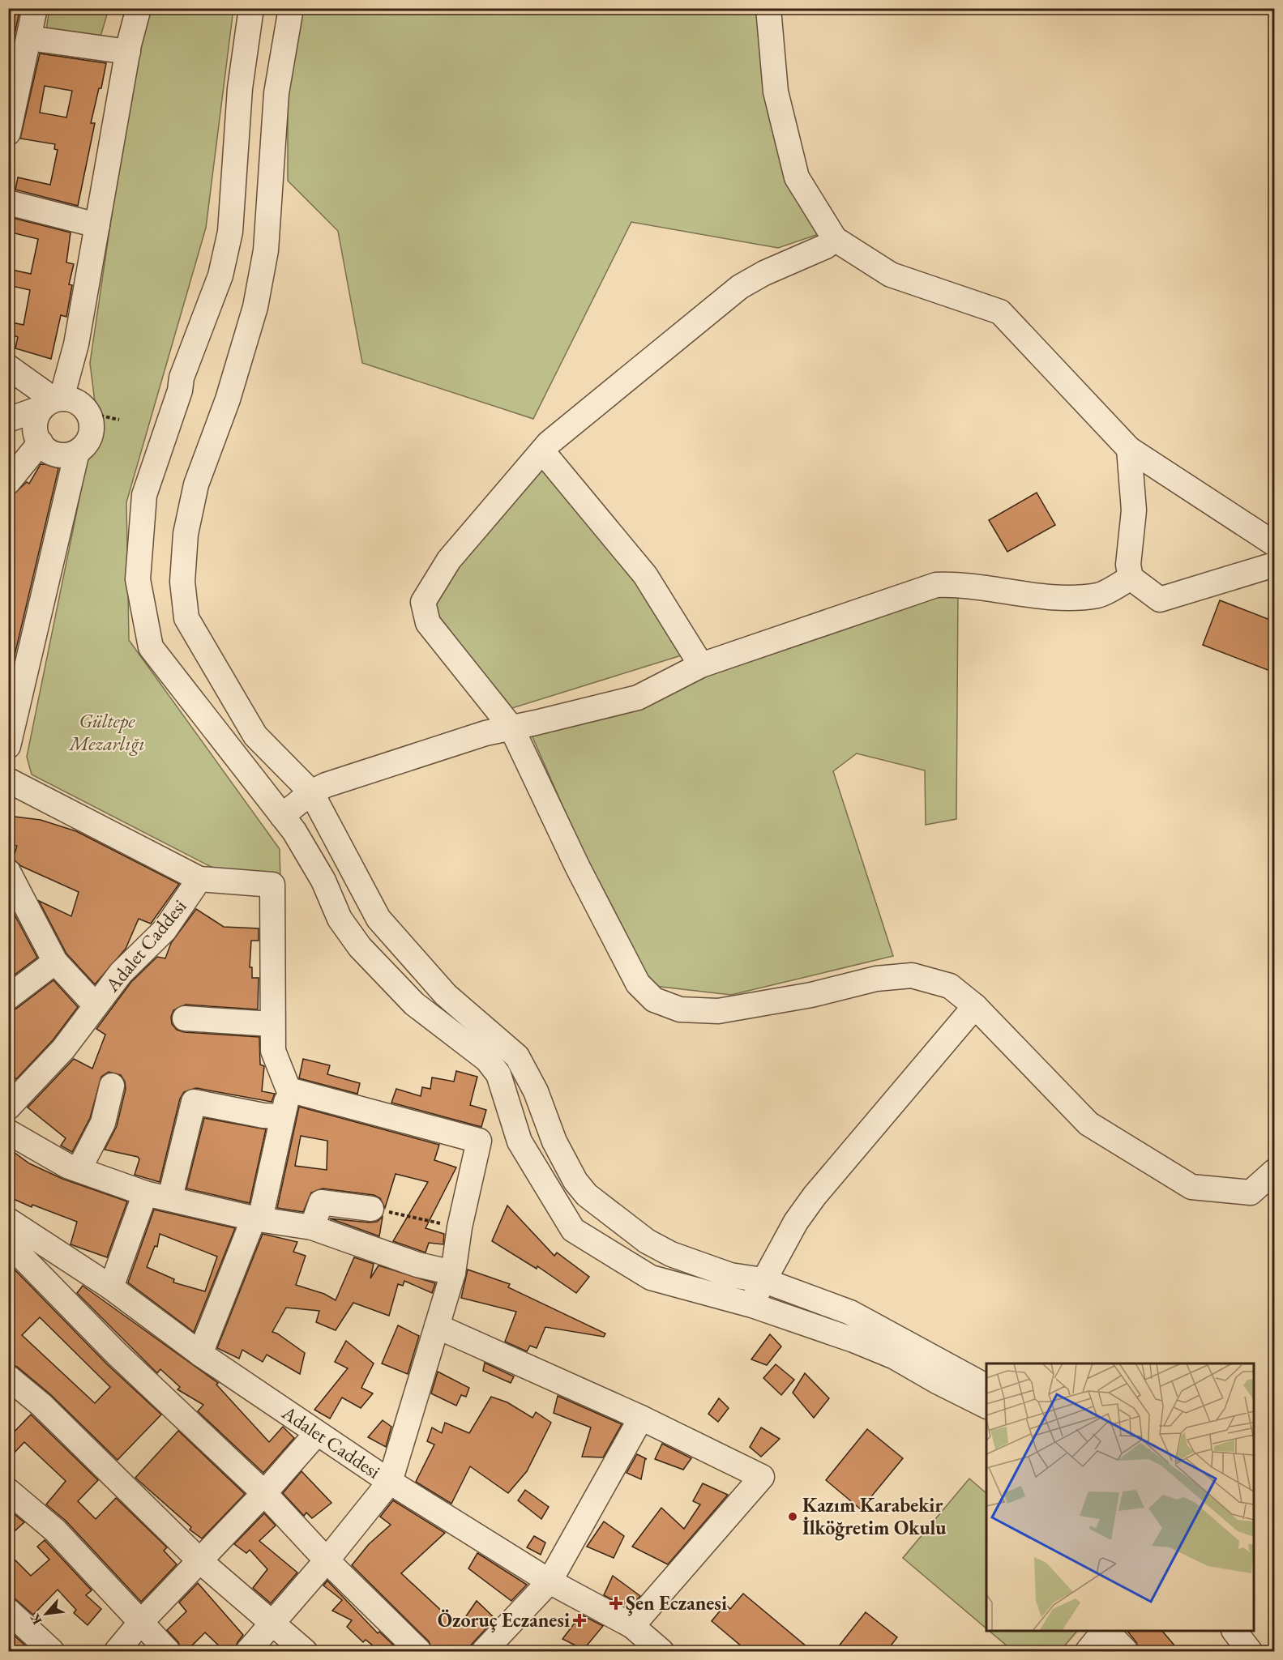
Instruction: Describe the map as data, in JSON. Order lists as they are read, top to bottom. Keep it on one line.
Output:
{"streets":{"street":["Adalet Caddesi"]},"parks":["Gültepe Mezarlığı"],"places":{"other":["Kazım Karabekir İlköğretim Okulu"],"health":["Şen Eczanesi","Özoruç Eczanesi"]},"north":"bottom left"}
